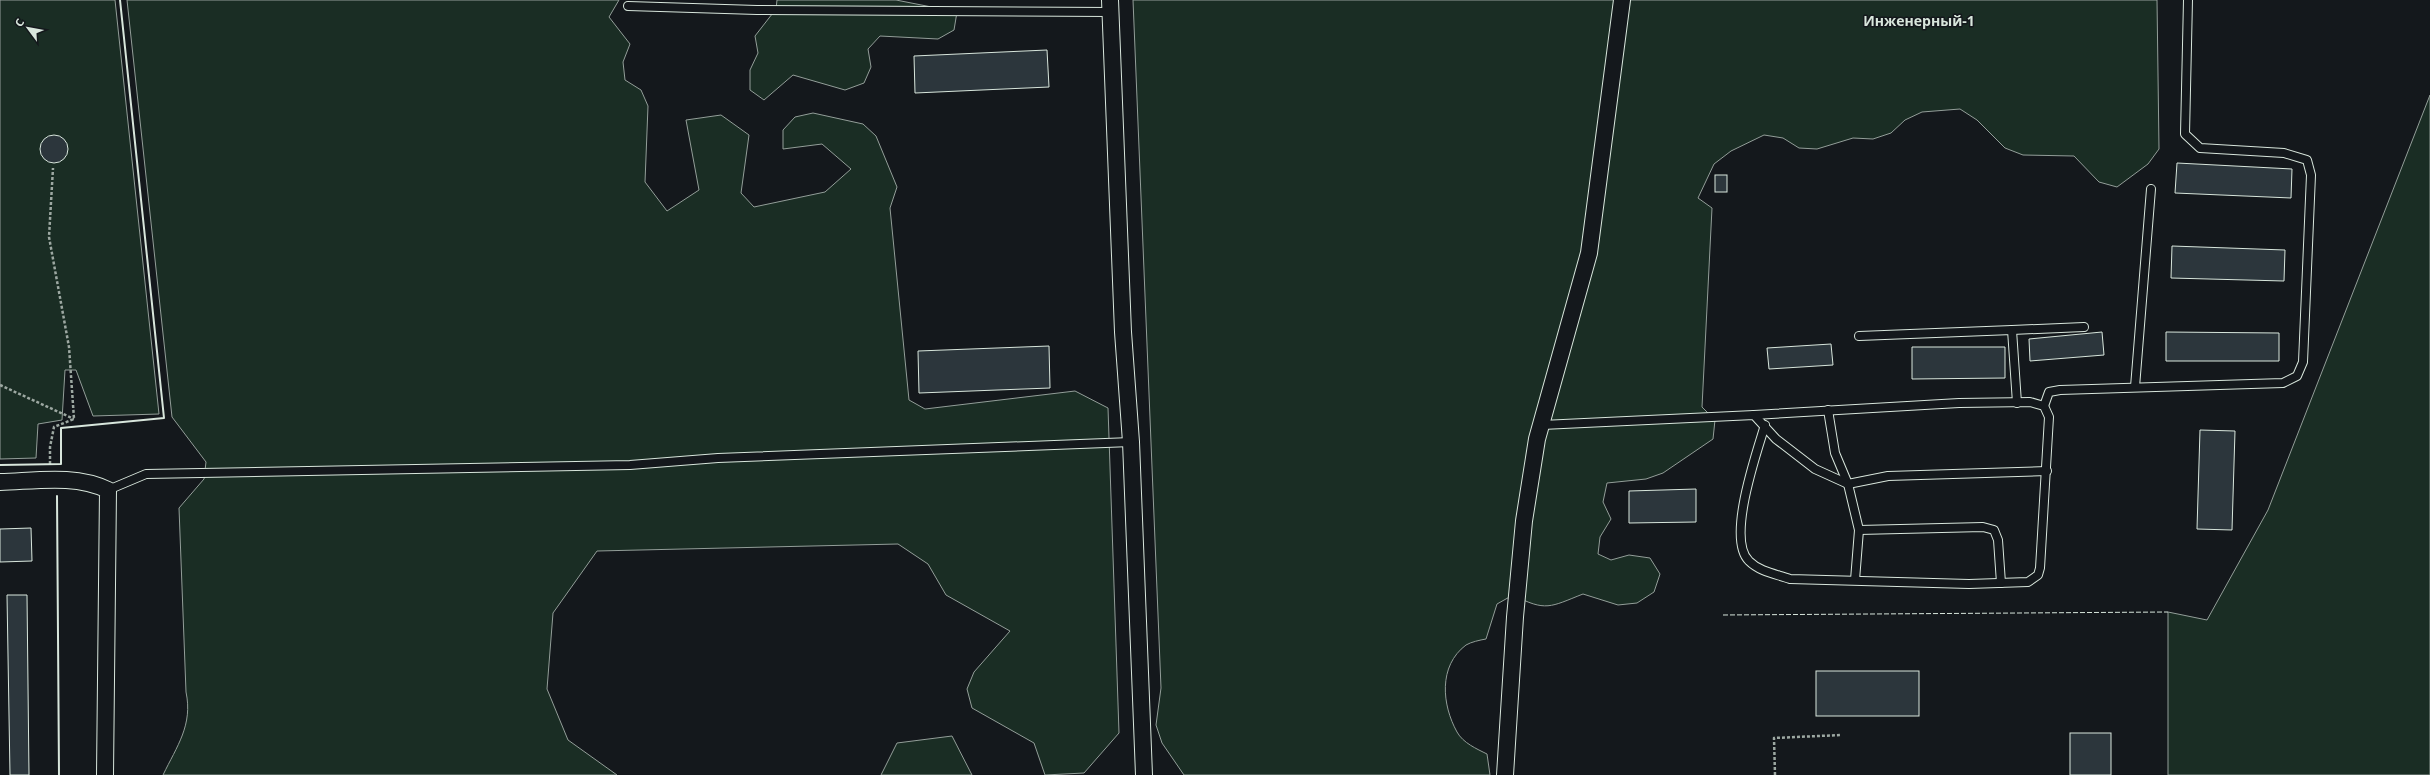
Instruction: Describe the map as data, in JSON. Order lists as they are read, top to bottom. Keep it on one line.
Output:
{"districts":["Инженерный-1"],"north":"top left"}
